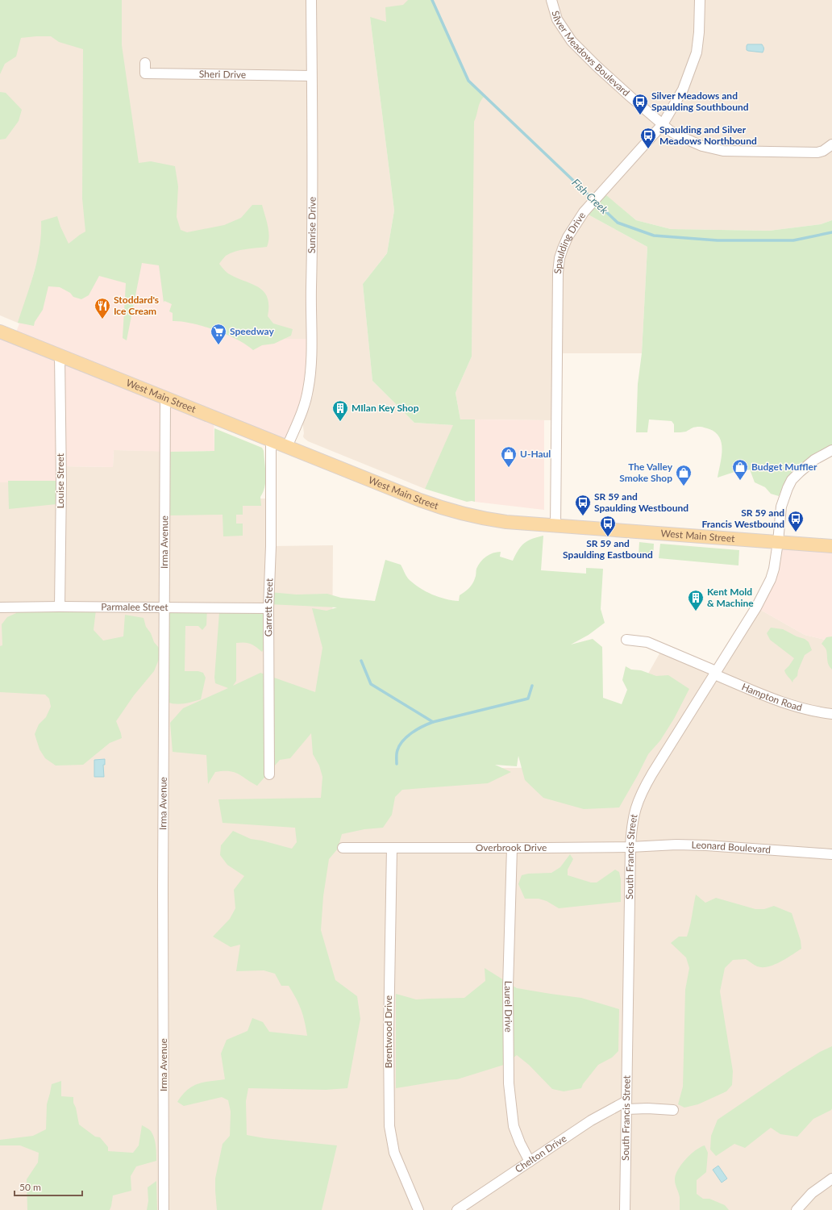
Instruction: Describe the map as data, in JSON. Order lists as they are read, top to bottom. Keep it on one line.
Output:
{"streets":{"main road":["West Main Street"],"street":["Silver Meadows Boulevard","Sheri Drive","Sunrise Drive","Spaulding Drive","Louise Street","Irma Avenue","Parmalee Street","Garrett Street","Hampton Road","Overbrook Drive","Leonard Boulevard","South Francis Street","Laurel Drive","Brentwood Drive","Chelton Drive"]},"crossings":[["Silver Meadows Boulevard","Spaulding Drive"],["Sheri Drive","Sunrise Drive"],["Sunrise Drive","West Main Street"],["Spaulding Drive","West Main Street"],["West Main Street","Louise Street"],["West Main Street","Irma Avenue"],["West Main Street","Garrett Street"],["West Main Street","South Francis Street"],["Louise Street","Parmalee Street"],["Irma Avenue","Parmalee Street"],["Parmalee Street","Garrett Street"],["Hampton Road","South Francis Street"],["Overbrook Drive","Leonard Boulevard"],["Overbrook Drive","South Francis Street"],["Overbrook Drive","Laurel Drive"],["Overbrook Drive","Brentwood Drive"],["Leonard Boulevard","South Francis Street"],["South Francis Street","Chelton Drive"],["Laurel Drive","Chelton Drive"]],"water":["Fish Creek"],"places":{"bus stop":["Silver Meadows and Spaulding Southbound","Spaulding and Silver Meadows Northbound","SR 59 and Spaulding Westbound","SR 59 and Francis Westbound","SR 59 and Spaulding Eastbound"],"restaurant":["Stoddard's Ice Cream"],"supermarket":["Speedway"],"building":["MIlan Key Shop","Kent Mold & Machine"],"shop":["U-Haul","Budget Muffler","The Valley Smoke Shop"]},"scale_bar":"50 m"}
